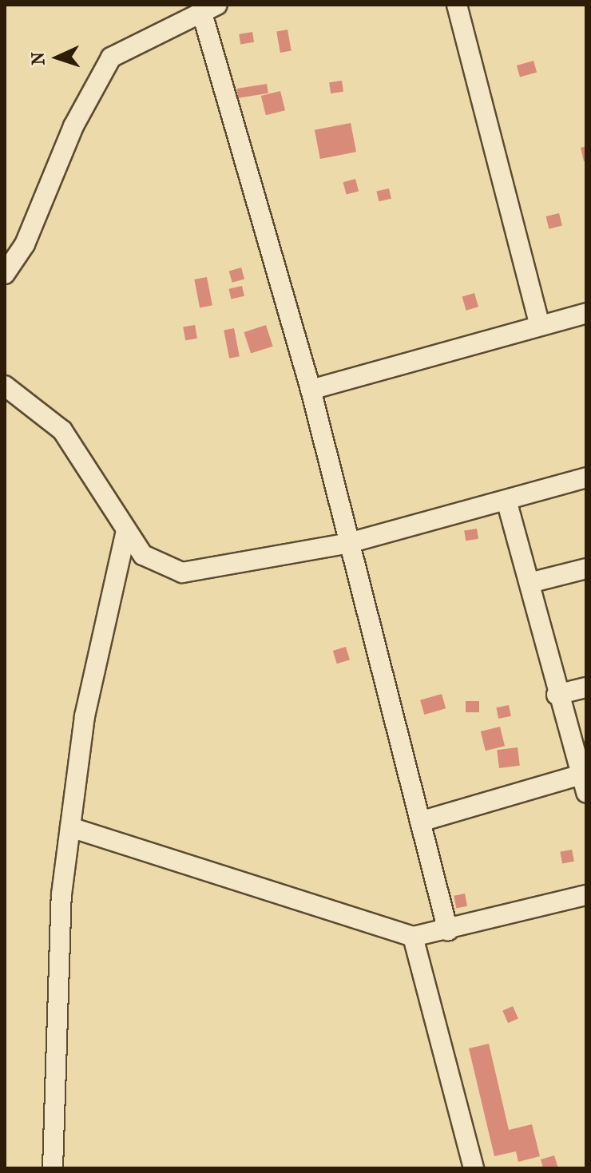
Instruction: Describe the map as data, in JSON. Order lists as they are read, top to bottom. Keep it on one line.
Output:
{"north":"left"}
